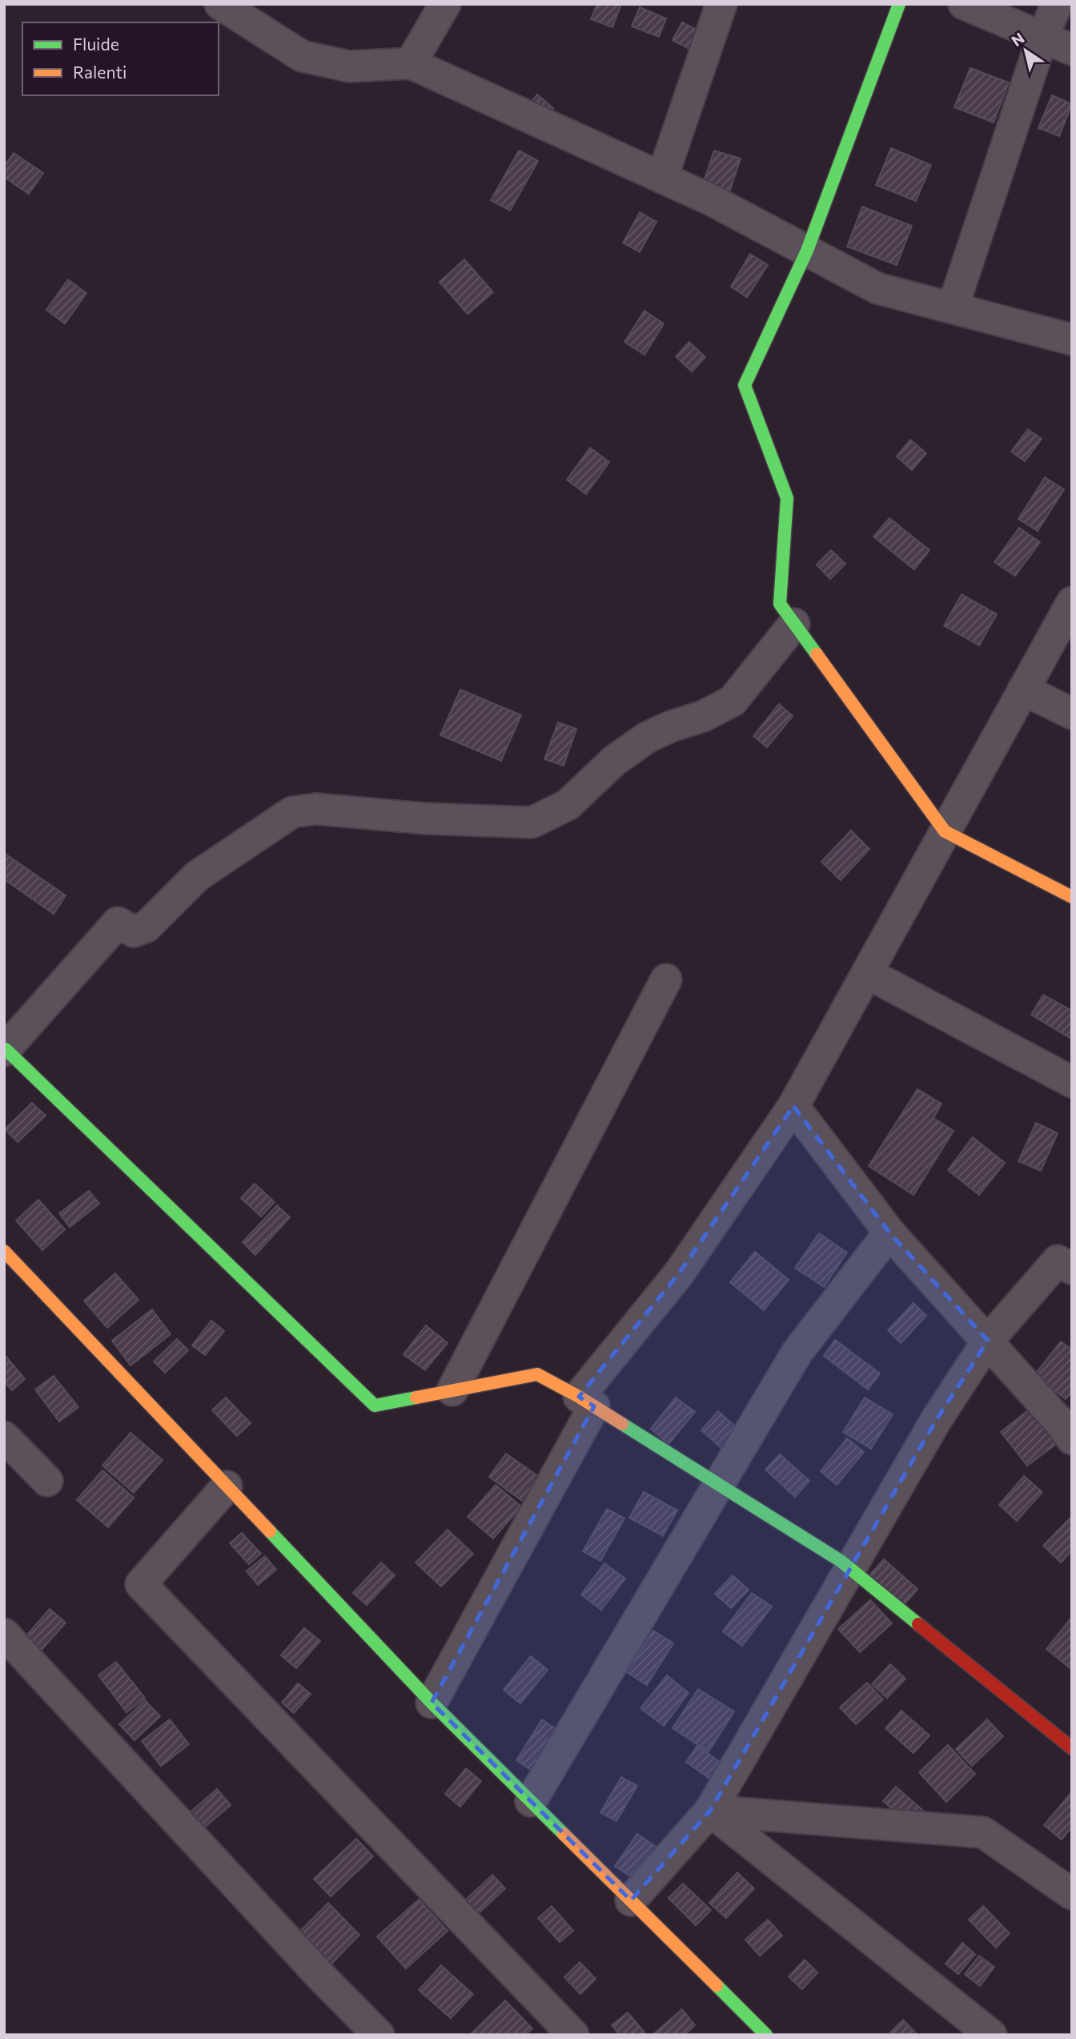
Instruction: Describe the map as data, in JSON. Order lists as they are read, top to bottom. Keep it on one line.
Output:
{"legend":["Fluide","Ralenti"],"north":"top left"}
